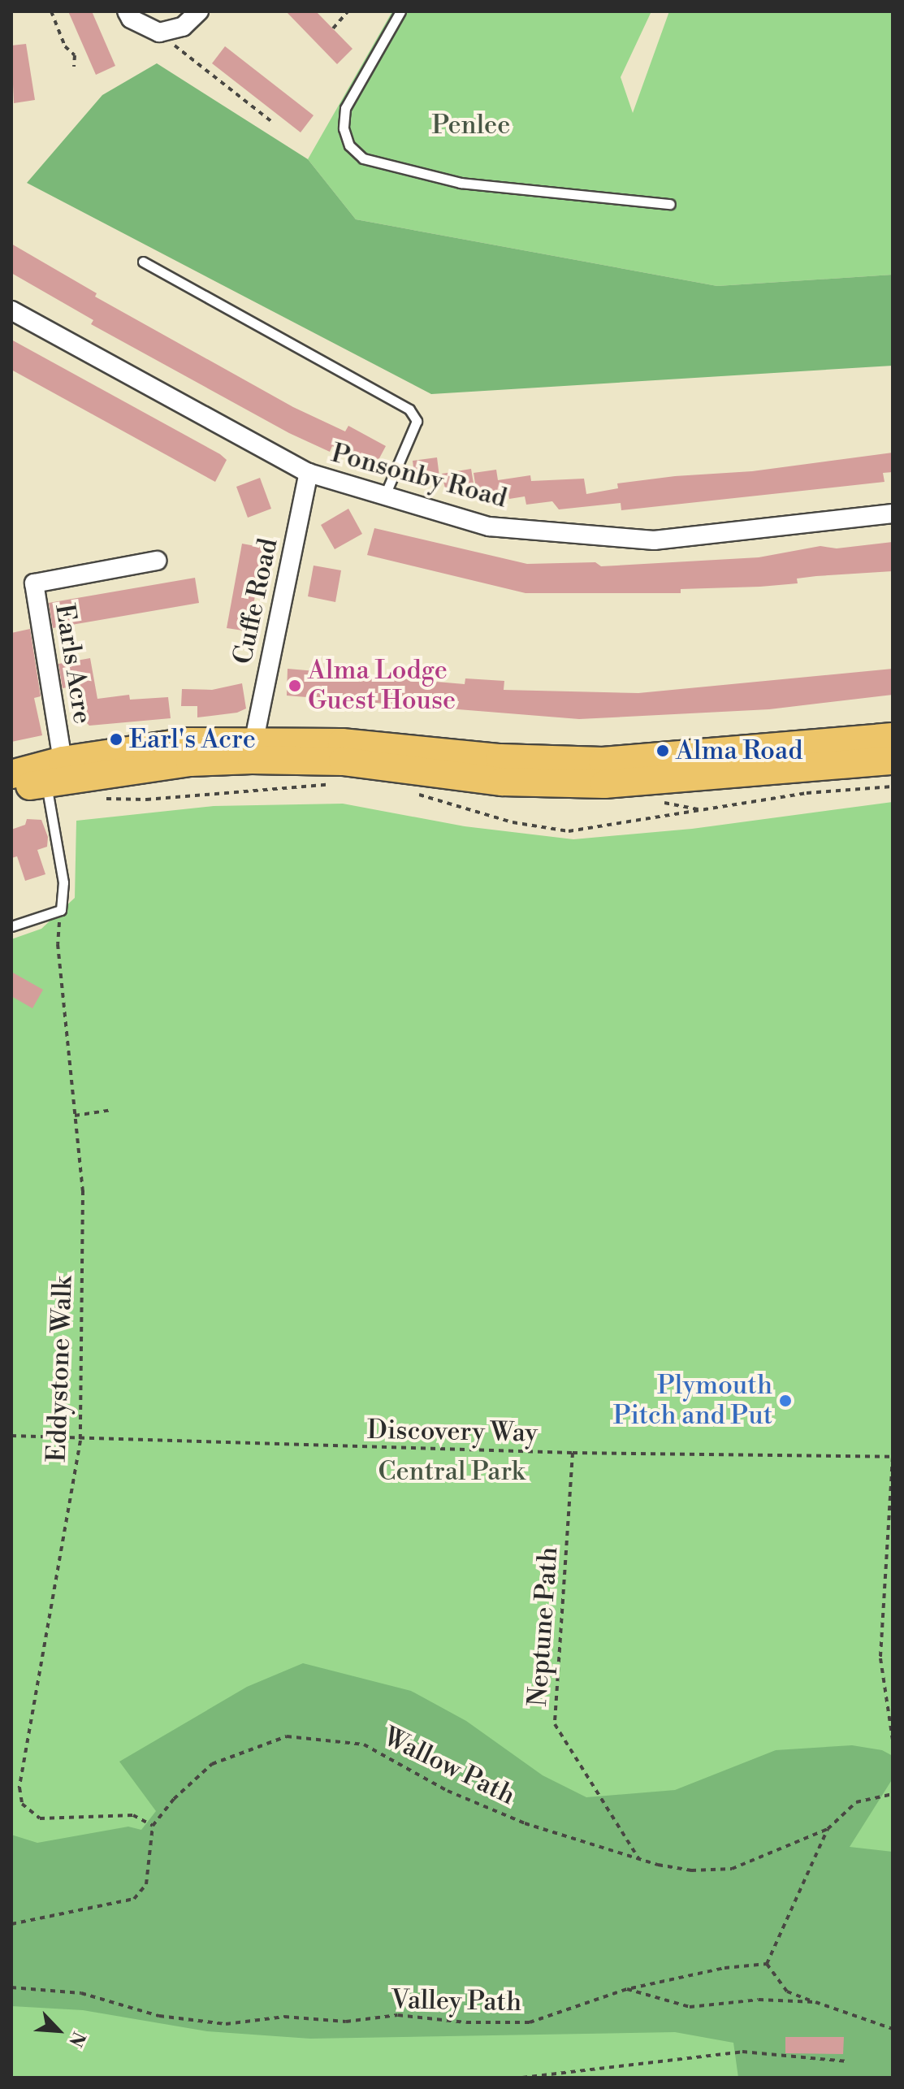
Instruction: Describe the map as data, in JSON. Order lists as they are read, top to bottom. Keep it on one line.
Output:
{"streets":{"street":["Ponsonby Road","Cuffe Road","Earls Acre"],"path":["Eddystone Walk","Discovery Way","Neptune Path","Wallow Path","Valley Path"]},"crossings":[["Ponsonby Road","Cuffe Road"],["Eddystone Walk","Discovery Way"],["Eddystone Walk","Wallow Path"],["Discovery Way","Neptune Path"],["Neptune Path","Wallow Path"]],"parks":["Penlee","Central Park"],"places":["Alma Lodge Guest House","Earl's Acre","Alma Road","Plymouth Pitch and Put"],"north":"bottom right"}
